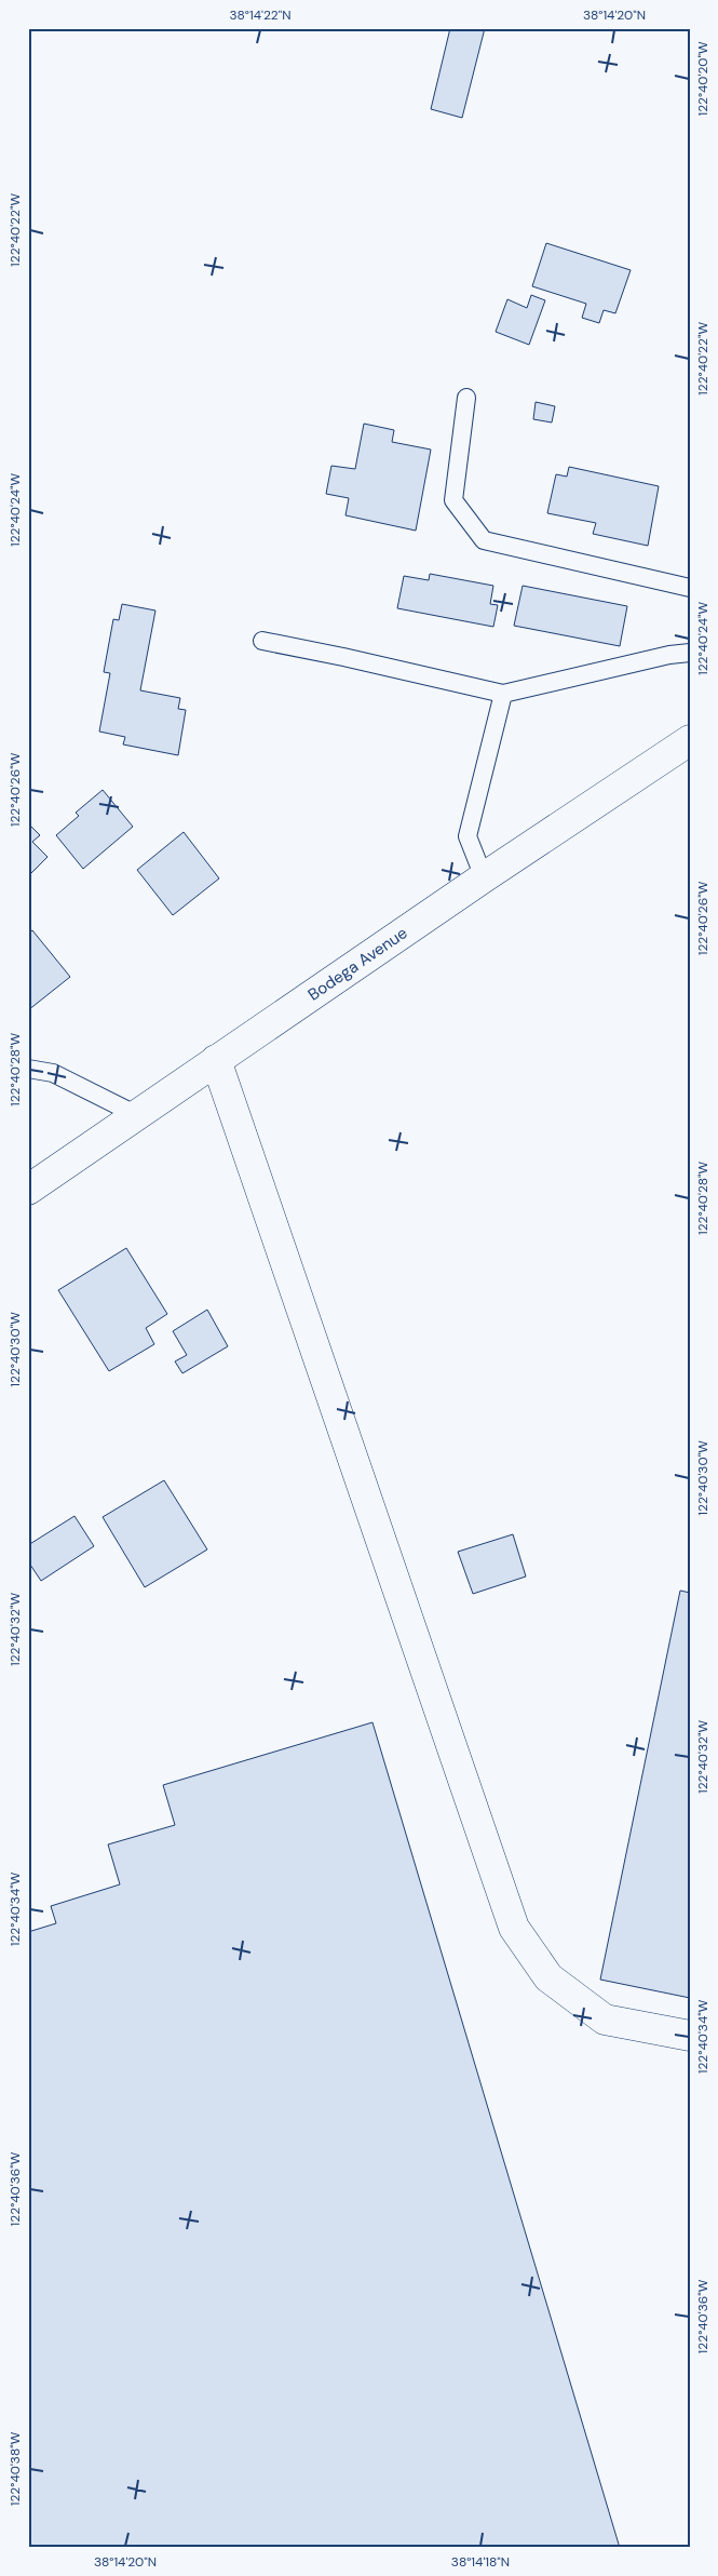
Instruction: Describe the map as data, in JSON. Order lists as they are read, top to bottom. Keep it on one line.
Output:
{"streets":{"street":["Bodega Avenue"]},"coordinates":["38°14'22\"N","38°14'20\"N","122°40'20\"W","122°40'22\"W","122°40'24\"W","122°40'26\"W","122°40'28\"W","122°40'30\"W","122°40'32\"W","122°40'34\"W","122°40'36\"W","122°40'38\"W","38°14'18\"N"]}
